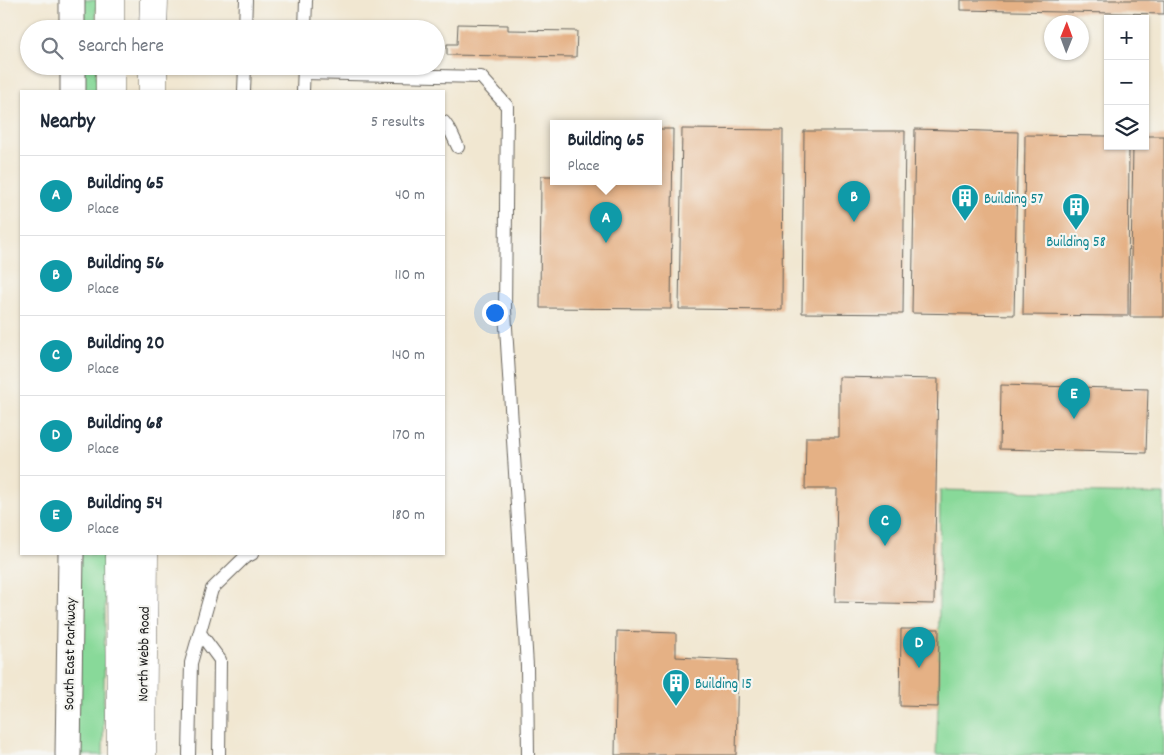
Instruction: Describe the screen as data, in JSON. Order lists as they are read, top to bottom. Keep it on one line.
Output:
{"streets":{"main road":["North Webb Road"],"street":["South East Parkway"]},"places":{"building":["Building 57","Building 58","Building 15"]},"north":"top","page":{"map_buttons":["+","−"],"search":"Search here","heading":["Nearby","5 results"],"popup":["Building 65","Place"],"list":[{"mark":"A","name":"Building 65","note":"Place","value":"40 m"},{"mark":"B","name":"Building 56","note":"Place","value":"110 m"},{"mark":"C","name":"Building 20","note":"Place","value":"140 m"},{"mark":"D","name":"Building 68","note":"Place","value":"170 m"},{"mark":"E","name":"Building 54","note":"Place","value":"180 m"}],"pins":["B","A","E","C","D"]}}
